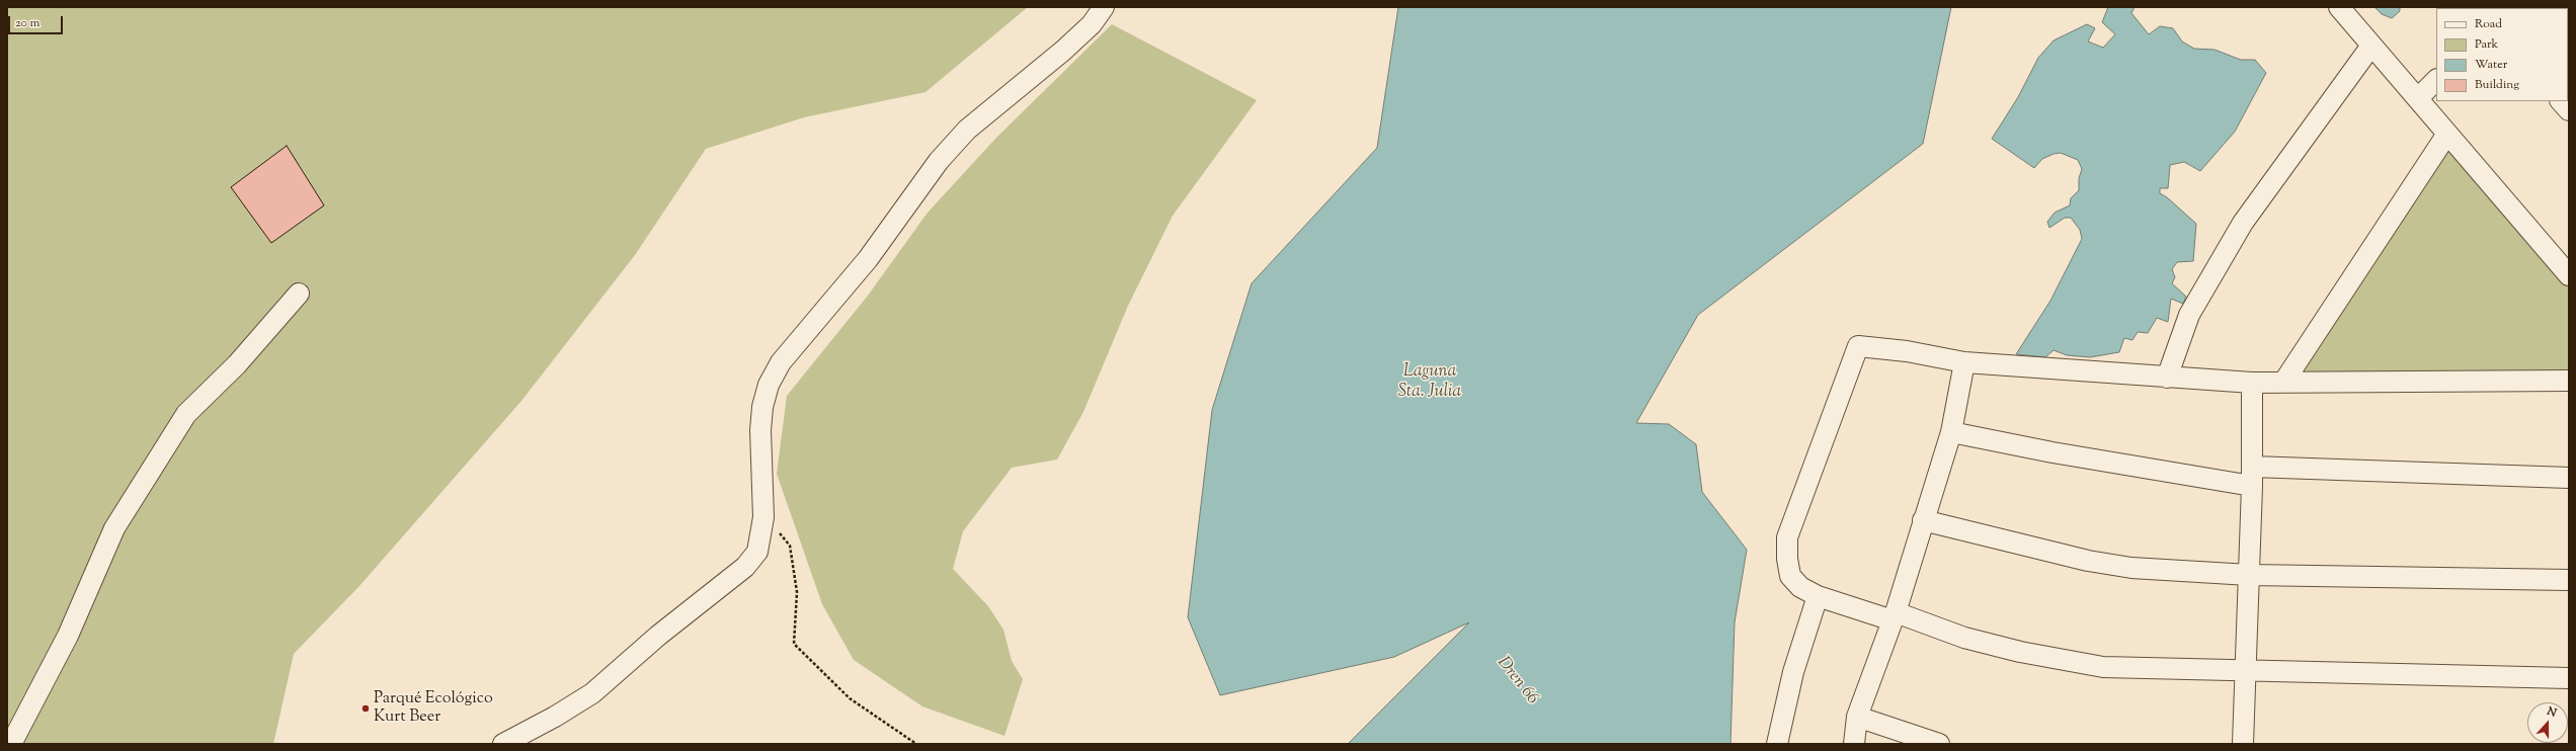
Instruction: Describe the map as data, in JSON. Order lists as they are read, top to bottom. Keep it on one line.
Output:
{"water":["Laguna Sta. Julia","Dren 66"],"places":["Parqué Ecológico Kurt Beer"],"legend":["Road","Park","Water","Building"],"scale_bar":"20 m","north":"top"}
